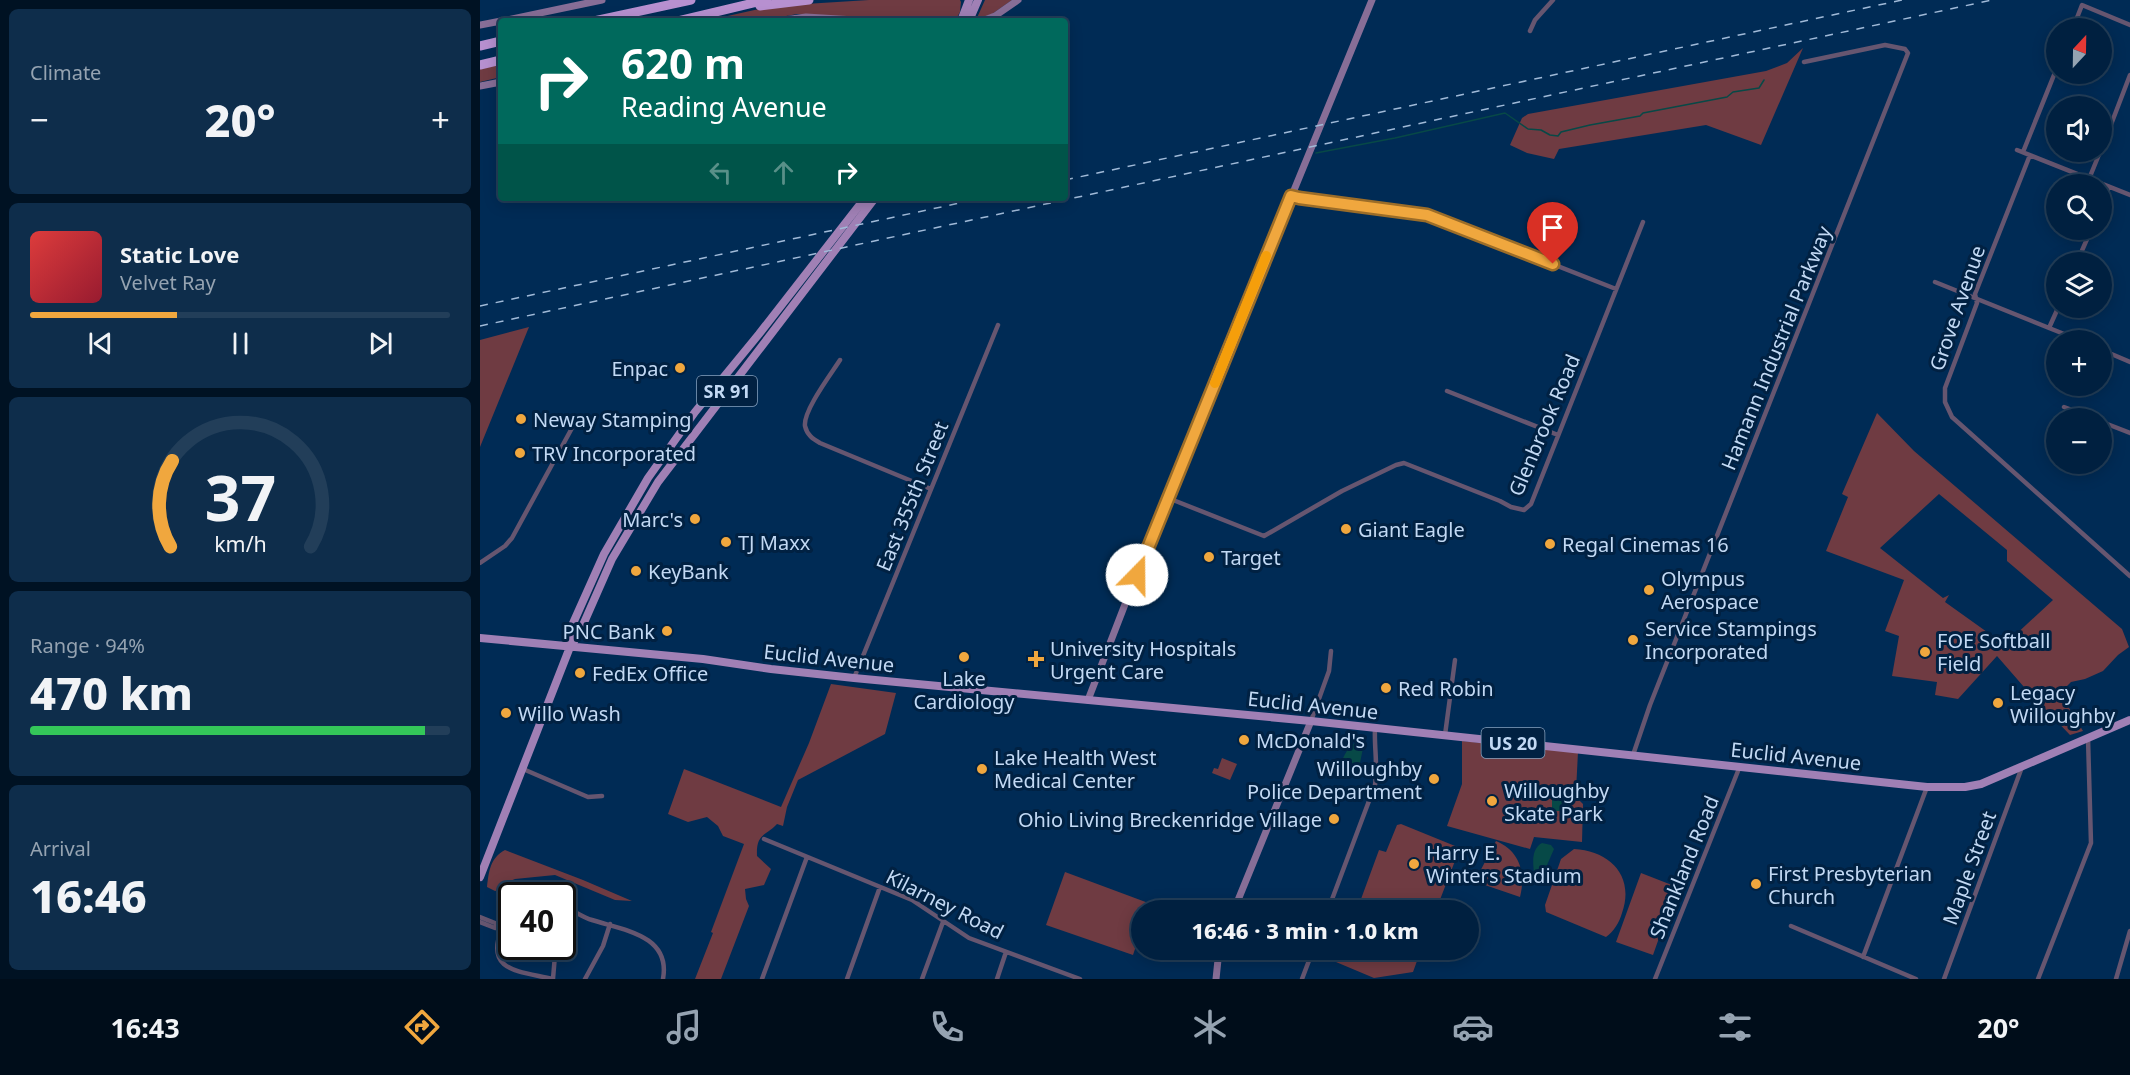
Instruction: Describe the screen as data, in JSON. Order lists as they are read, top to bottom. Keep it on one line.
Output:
{"streets":{"main road":["SR 91","Euclid Avenue","US 20"],"street":["Grove Avenue","Hamann Industrial Parkway","Glenbrook Road","East 355th Street","Shankland Road","Maple Street","Kilarney Road"]},"crossings":[["Hamann Industrial Parkway","Euclid Avenue"],["SR 91","Euclid Avenue"],["East 355th Street","Euclid Avenue"],["Euclid Avenue","Shankland Road"],["Euclid Avenue","Maple Street"]],"places":{"other":["Enpac","Neway Stamping","TRV Incorporated","Marc's","Giant Eagle","TJ Maxx","Regal Cinemas 16","Target","KeyBank","Olympus Aerospace","PNC Bank","Service Stampings Incorporated","FOE Softball Field","Lake Cardiology","FedEx Office","Red Robin","Legacy Willoughby","Willo Wash","McDonald's","Lake Health West Medical Center","Willoughby Police Department","Willoughby Skate Park","Ohio Living Breckenridge Village","Harry E. Winters Stadium","First Presbyterian Church"],"health":["University Hospitals Urgent Care"]},"north":"top","page":{"tile":["Climate",["Range · 94%","470 km"],["Arrival","16:46"]],"map_buttons":["+","−"],"turn":["620 m","Reading Avenue"],"heat":["−","20°","+"],"song":["Static Love","Velvet Ray"],"limit":"40","trip":"16:46 · 3 min · 1.0 km","tabs":["16:43","20°"],"gauge":["37","km/h"]}}
